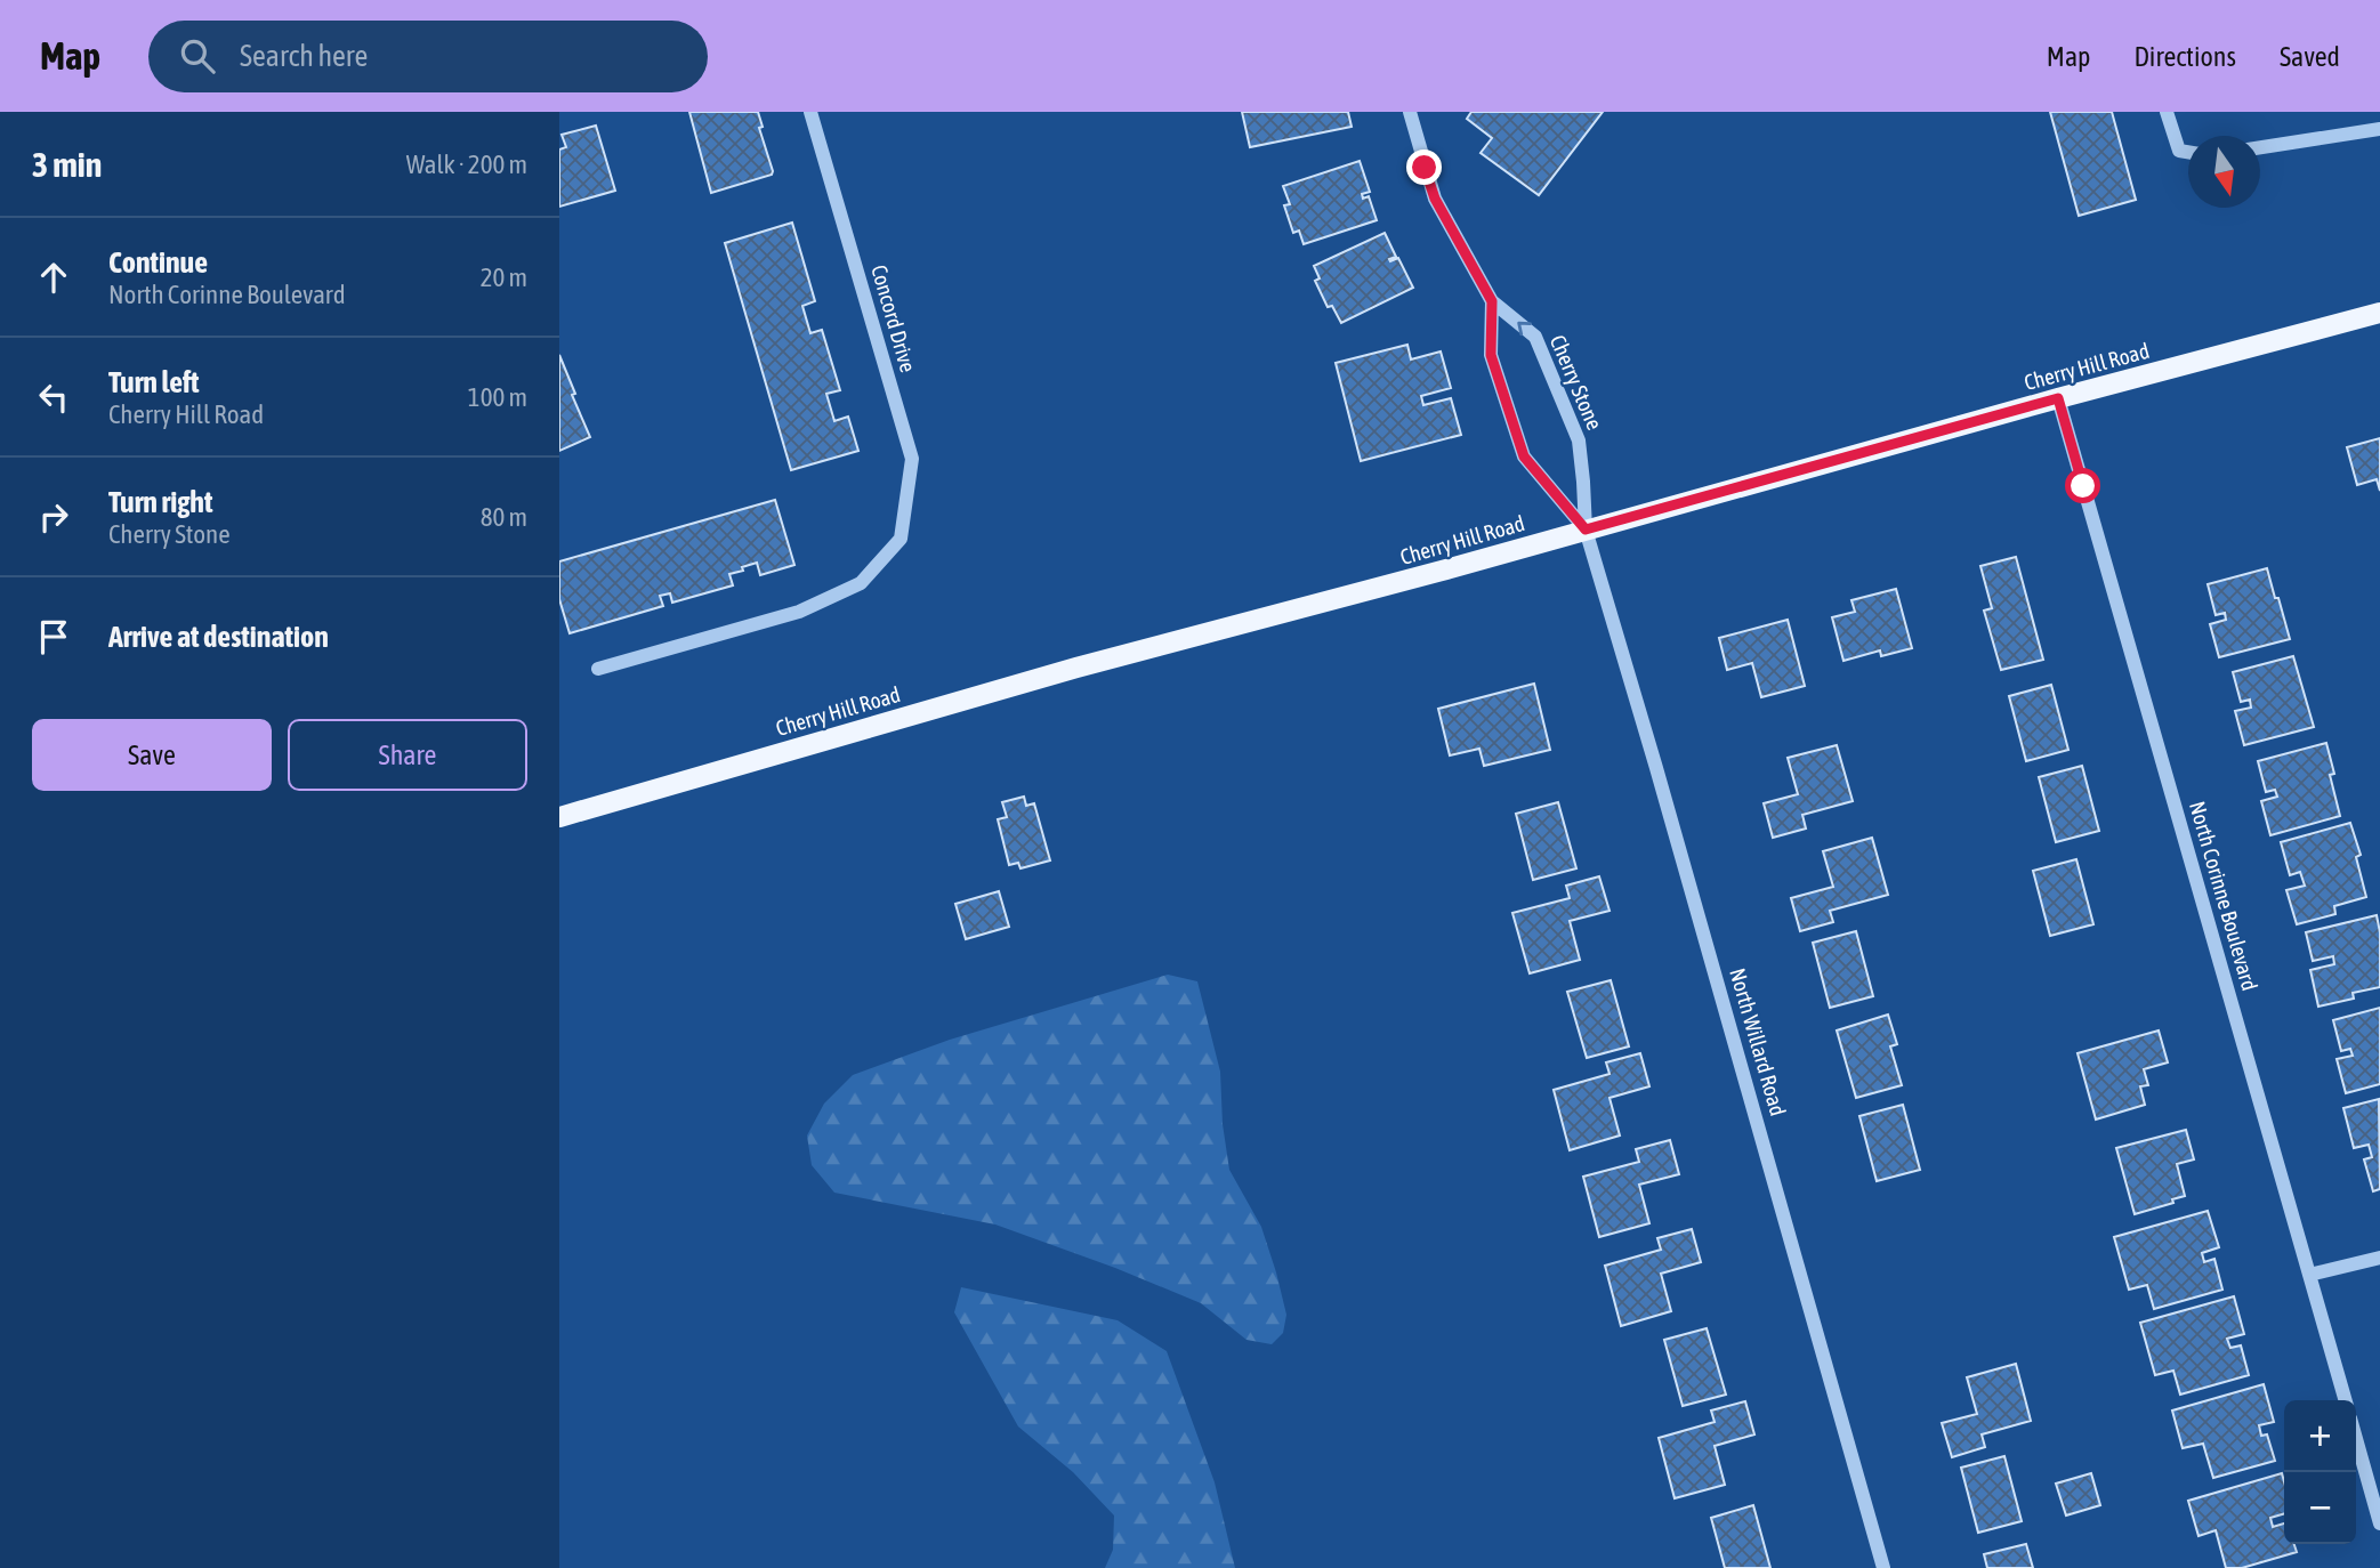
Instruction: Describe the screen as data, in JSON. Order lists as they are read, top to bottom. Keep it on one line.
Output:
{"streets":{"main road":["Cherry Hill Road"],"street":["Concord Drive","Cherry Stone","North Corinne Boulevard","North Willard Road"]},"crossings":[["Cherry Hill Road","Cherry Stone"],["Cherry Hill Road","North Corinne Boulevard"],["Cherry Hill Road","North Willard Road"],["Cherry Stone","North Willard Road"]],"north":"bottom","page":{"header":"Map","search":"Search here","nav":["Map","Directions","Saved"],"heading":["3 min","Walk · 200 m"],"list":[["Continue","North Corinne Boulevard","20 m"],["Turn left","Cherry Hill Road","100 m"],["Turn right","Cherry Stone","80 m"],"Arrive at destination"],"buttons":["Save","Share"],"map_buttons":["+","−"]}}
